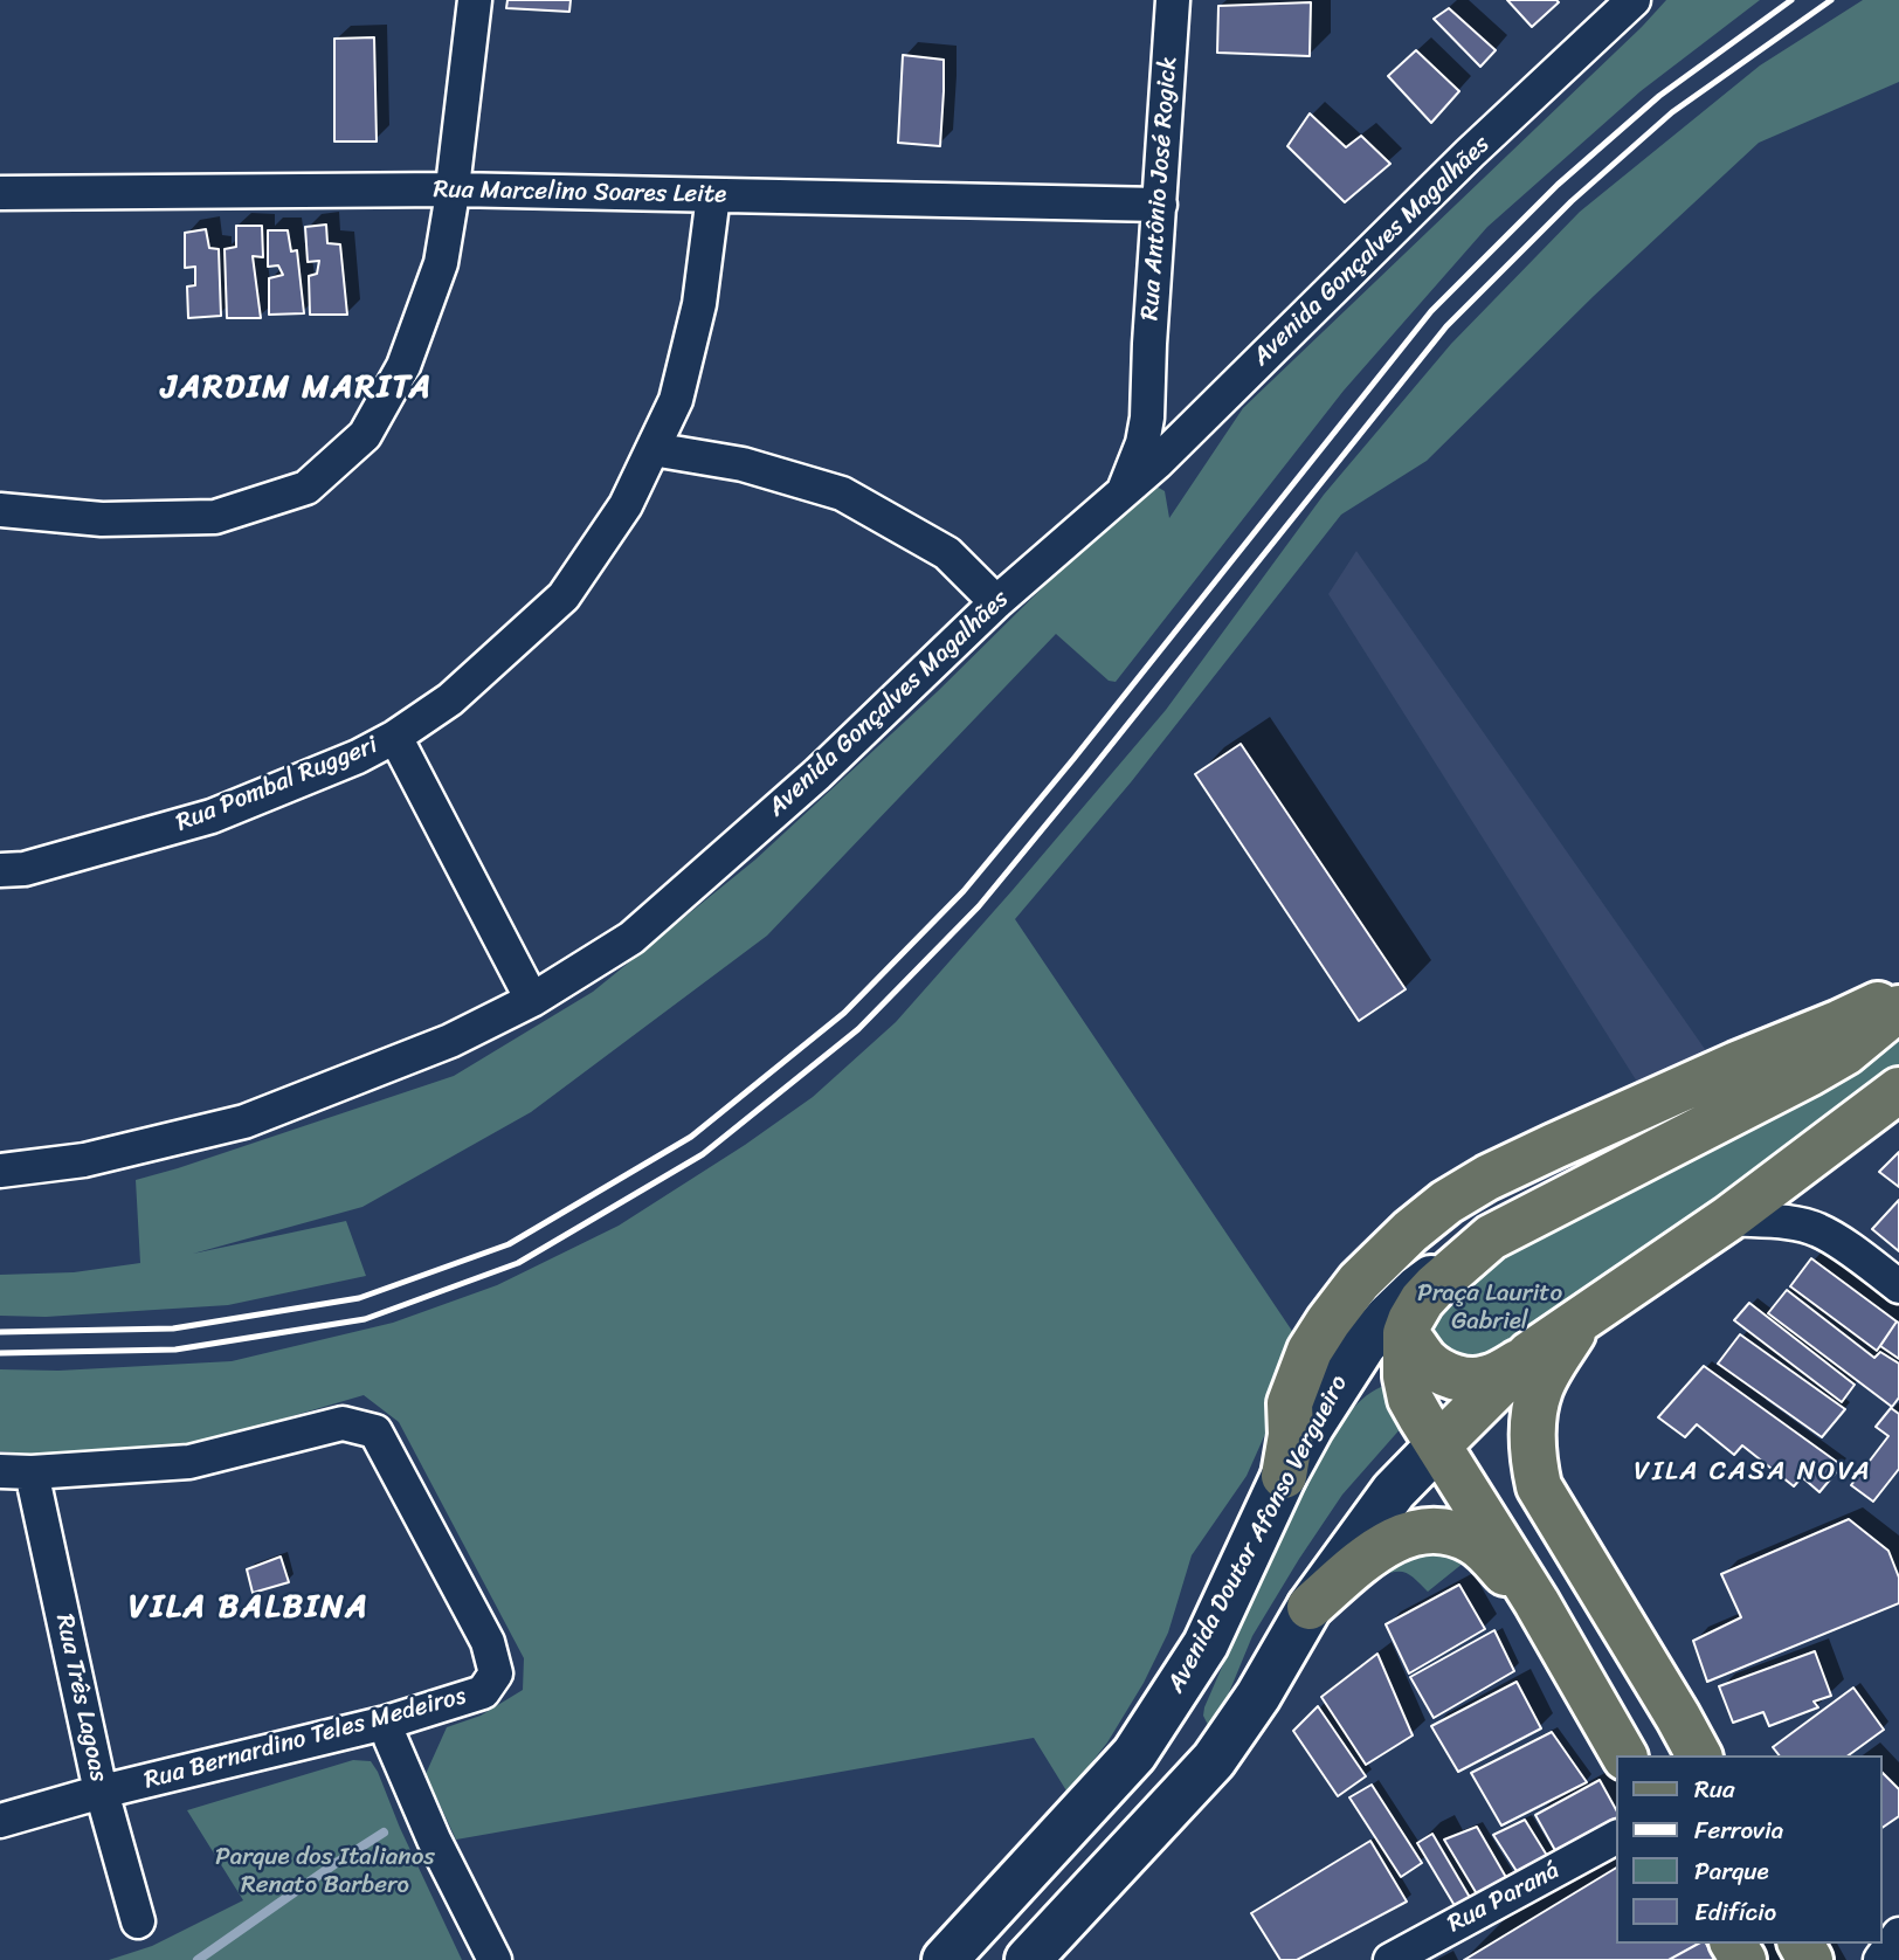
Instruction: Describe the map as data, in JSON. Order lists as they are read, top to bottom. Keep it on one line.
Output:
{"streets":{"main road":["Avenida Doutor Afonso Vergueiro"],"street":["Rua Antônio José Rogick","Rua Marcelino Soares Leite","Avenida Gonçalves Magalhães","Rua Pombal Ruggeri","Rua Três Lagoas","Rua Bernardino Teles Medeiros","Rua Paraná"]},"crossings":[["Rua Antônio José Rogick","Rua Marcelino Soares Leite"],["Rua Antônio José Rogick","Avenida Gonçalves Magalhães"],["Rua Marcelino Soares Leite","Rua Pombal Ruggeri"],["Rua Três Lagoas","Rua Bernardino Teles Medeiros"]],"districts":["JARDIM MARITA","VILA CASA NOVA","VILA BALBINA"],"parks":["Praça Laurito Gabriel","Parque dos Italianos Renato Barbero"],"legend":["Rua","Ferrovia","Parque","Edifício"]}
